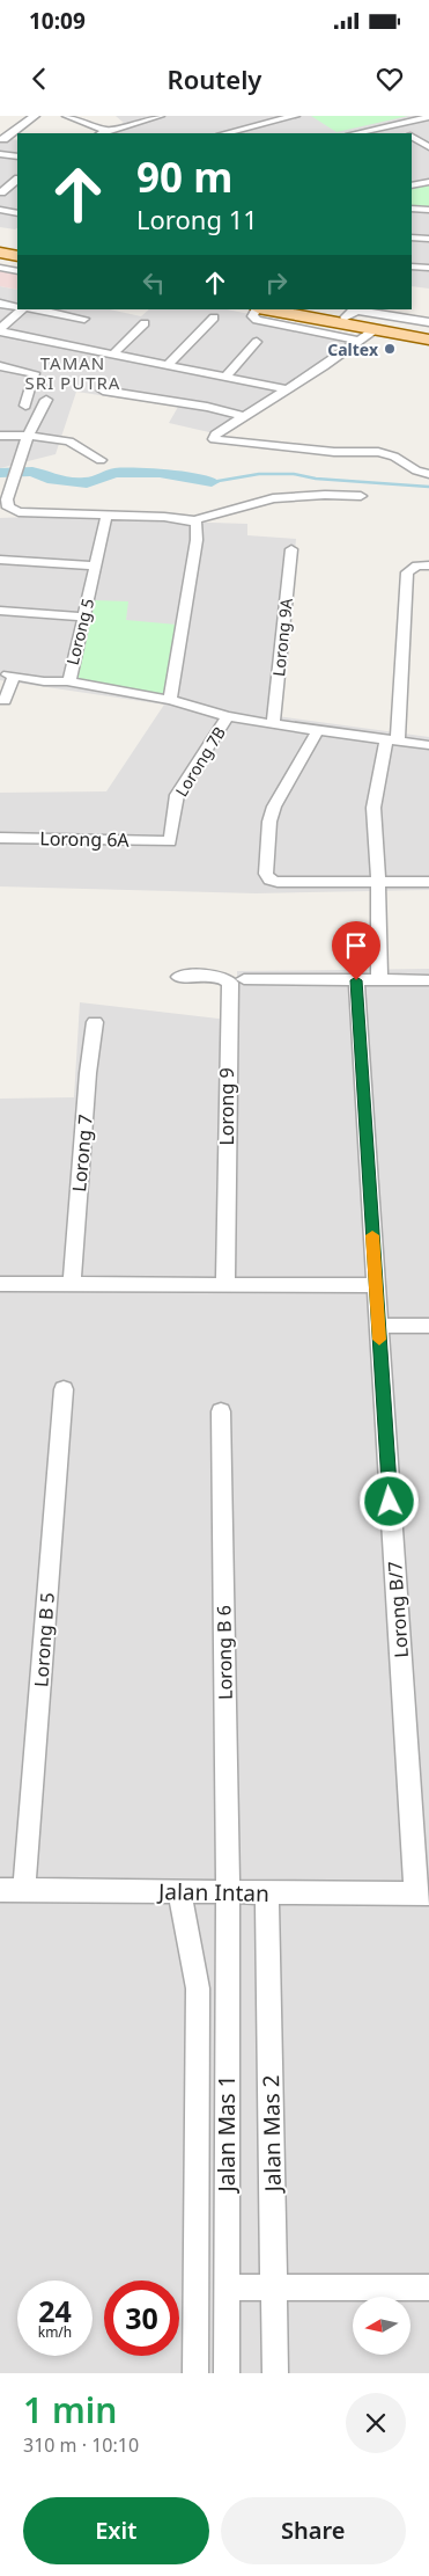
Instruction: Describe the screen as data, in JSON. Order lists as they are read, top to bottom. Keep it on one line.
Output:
{"streets":{"street":["Lorong 5","Lorong 9A","Lorong 7B","Lorong 6A","Lorong 9","Lorong 7","Lorong B/7","Lorong B 5","Lorong B 6","Jalan Intan","Jalan Mas 1","Jalan Mas 2"]},"crossings":[["Lorong 5","Lorong 9A"],["Lorong 5","Lorong 7B"],["Lorong 7B","Lorong 6A"],["Lorong B/7","Jalan Intan"],["Lorong B 5","Jalan Intan"],["Lorong B 6","Jalan Intan"],["Lorong B 6","Jalan Mas 1"],["Jalan Intan","Jalan Mas 1"],["Jalan Intan","Jalan Mas 2"]],"districts":["TAMAN SRI PUTRA"],"places":["Caltex"],"north":"left","page":{"status":"10:09","header":"Routely","turn":["90 m","Lorong 11"],"speed":"24 km/h","limit":"30","heading":["1 min","310 m · 10:10"],"buttons":["Exit","Share"]}}
